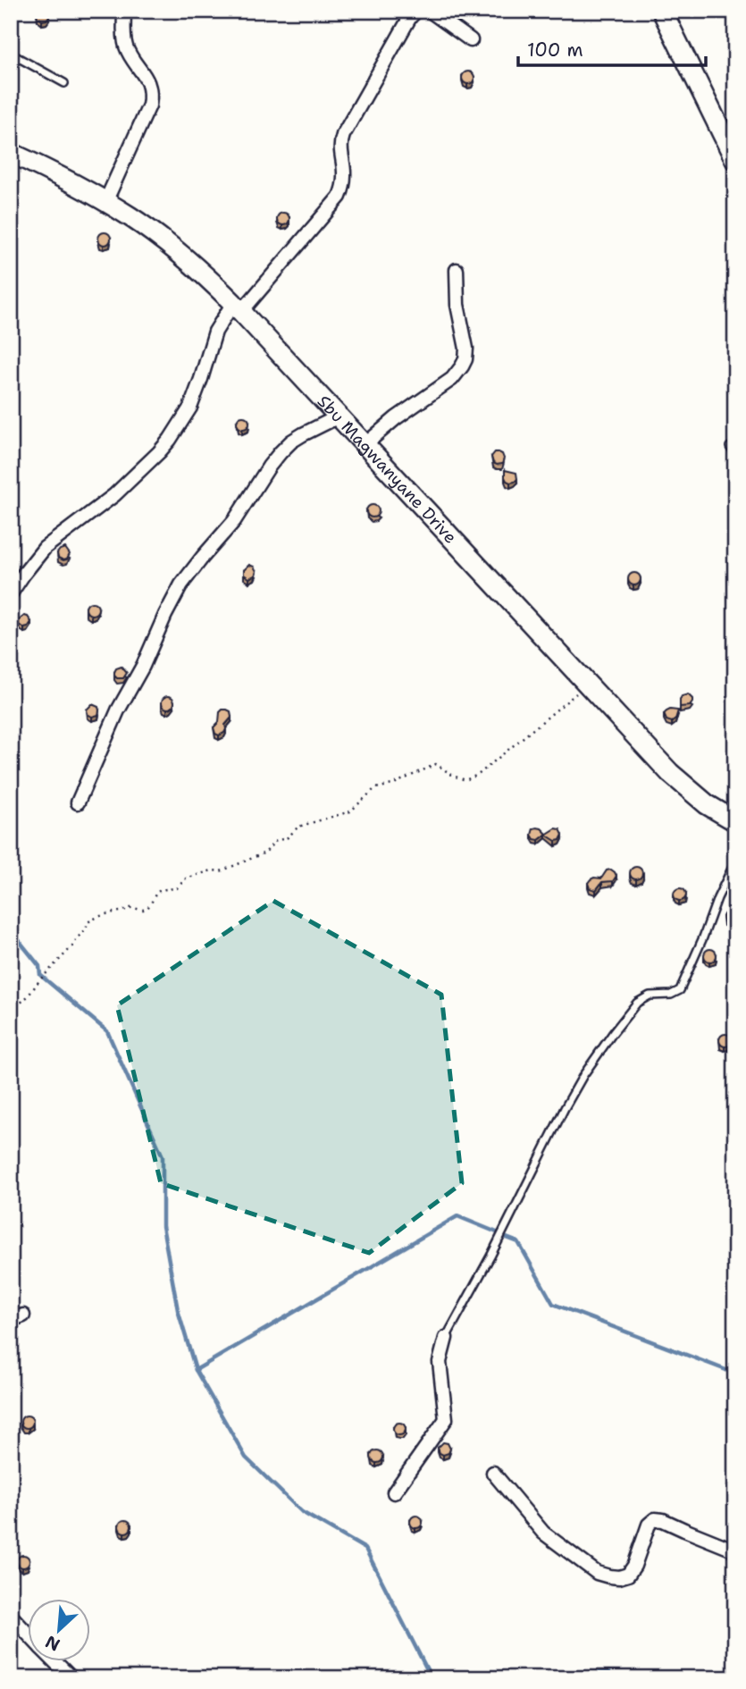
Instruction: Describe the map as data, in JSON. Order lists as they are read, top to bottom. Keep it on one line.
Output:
{"streets":{"main road":["Sbu Magwanyane Drive"]},"scale_bar":"100 m","north":"bottom left"}
